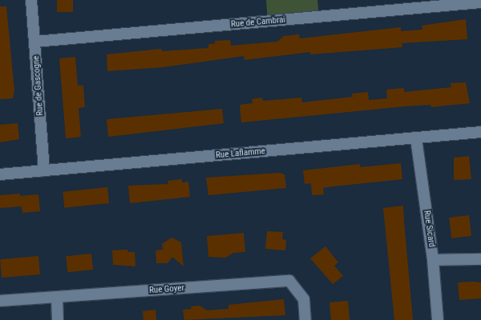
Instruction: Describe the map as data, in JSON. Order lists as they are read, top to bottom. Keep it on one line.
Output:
{"streets":{"street":["Rue de Cambrai","Rue de Gascogne","Rue Laflamme","Rue Sicard","Rue Goyer"]},"crossings":[["Rue de Cambrai","Rue de Gascogne"],["Rue de Gascogne","Rue Laflamme"],["Rue Laflamme","Rue Sicard"]]}
